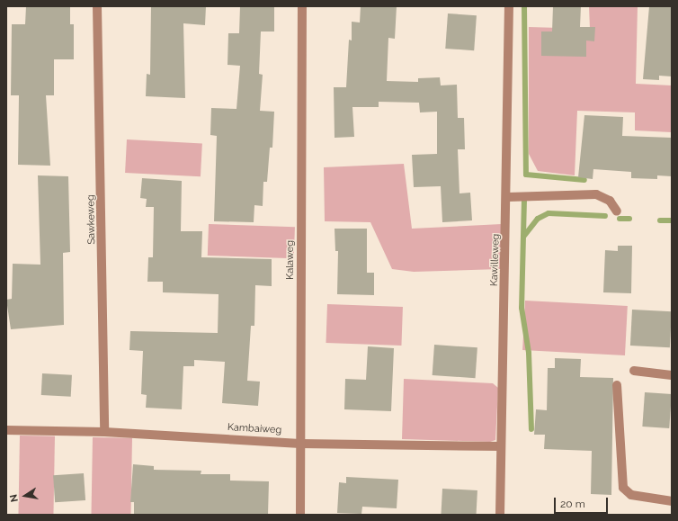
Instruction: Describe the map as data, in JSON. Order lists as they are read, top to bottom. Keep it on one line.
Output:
{"streets":{"street":["Sawkeweg","Kalaweg","Kawilleweg","Kambaiweg"]},"crossings":[["Sawkeweg","Kambaiweg"],["Kalaweg","Kambaiweg"],["Kawilleweg","Kambaiweg"]],"scale_bar":"20 m","north":"left"}
